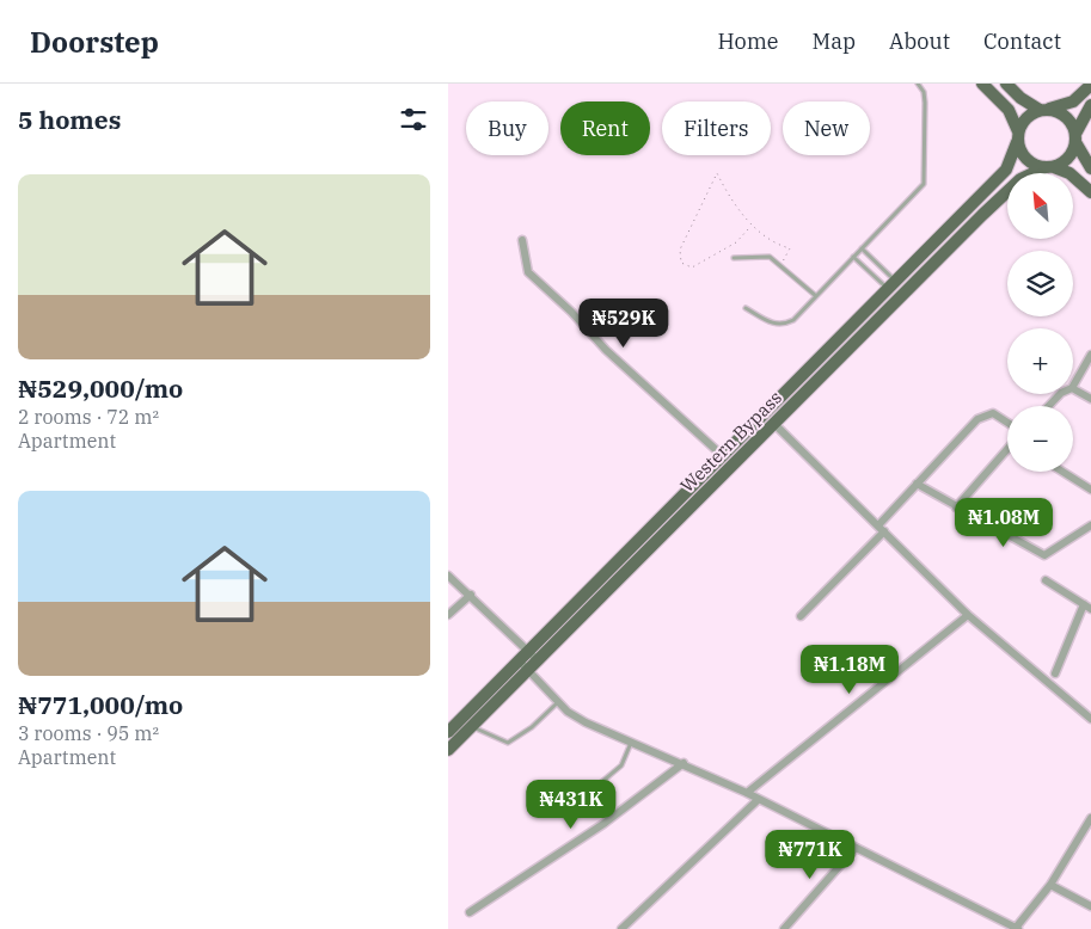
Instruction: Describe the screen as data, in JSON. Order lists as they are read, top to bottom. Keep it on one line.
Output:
{"streets":{"main road":["Western Bypass"]},"north":"top left","page":{"header":"Doorstep","nav":["Home","Map","About","Contact"],"heading":"5 homes","chip":["Buy","Rent","Filters","New"],"list":[{"name":"₦529,000/mo","note":"2 rooms · 72 m² · Apartment"},{"name":"₦771,000/mo","note":"3 rooms · 95 m² · Apartment"}],"map_buttons":["+","−"],"price":["₦529K","₦1.08M","₦1.18M","₦431K","₦771K"]}}
